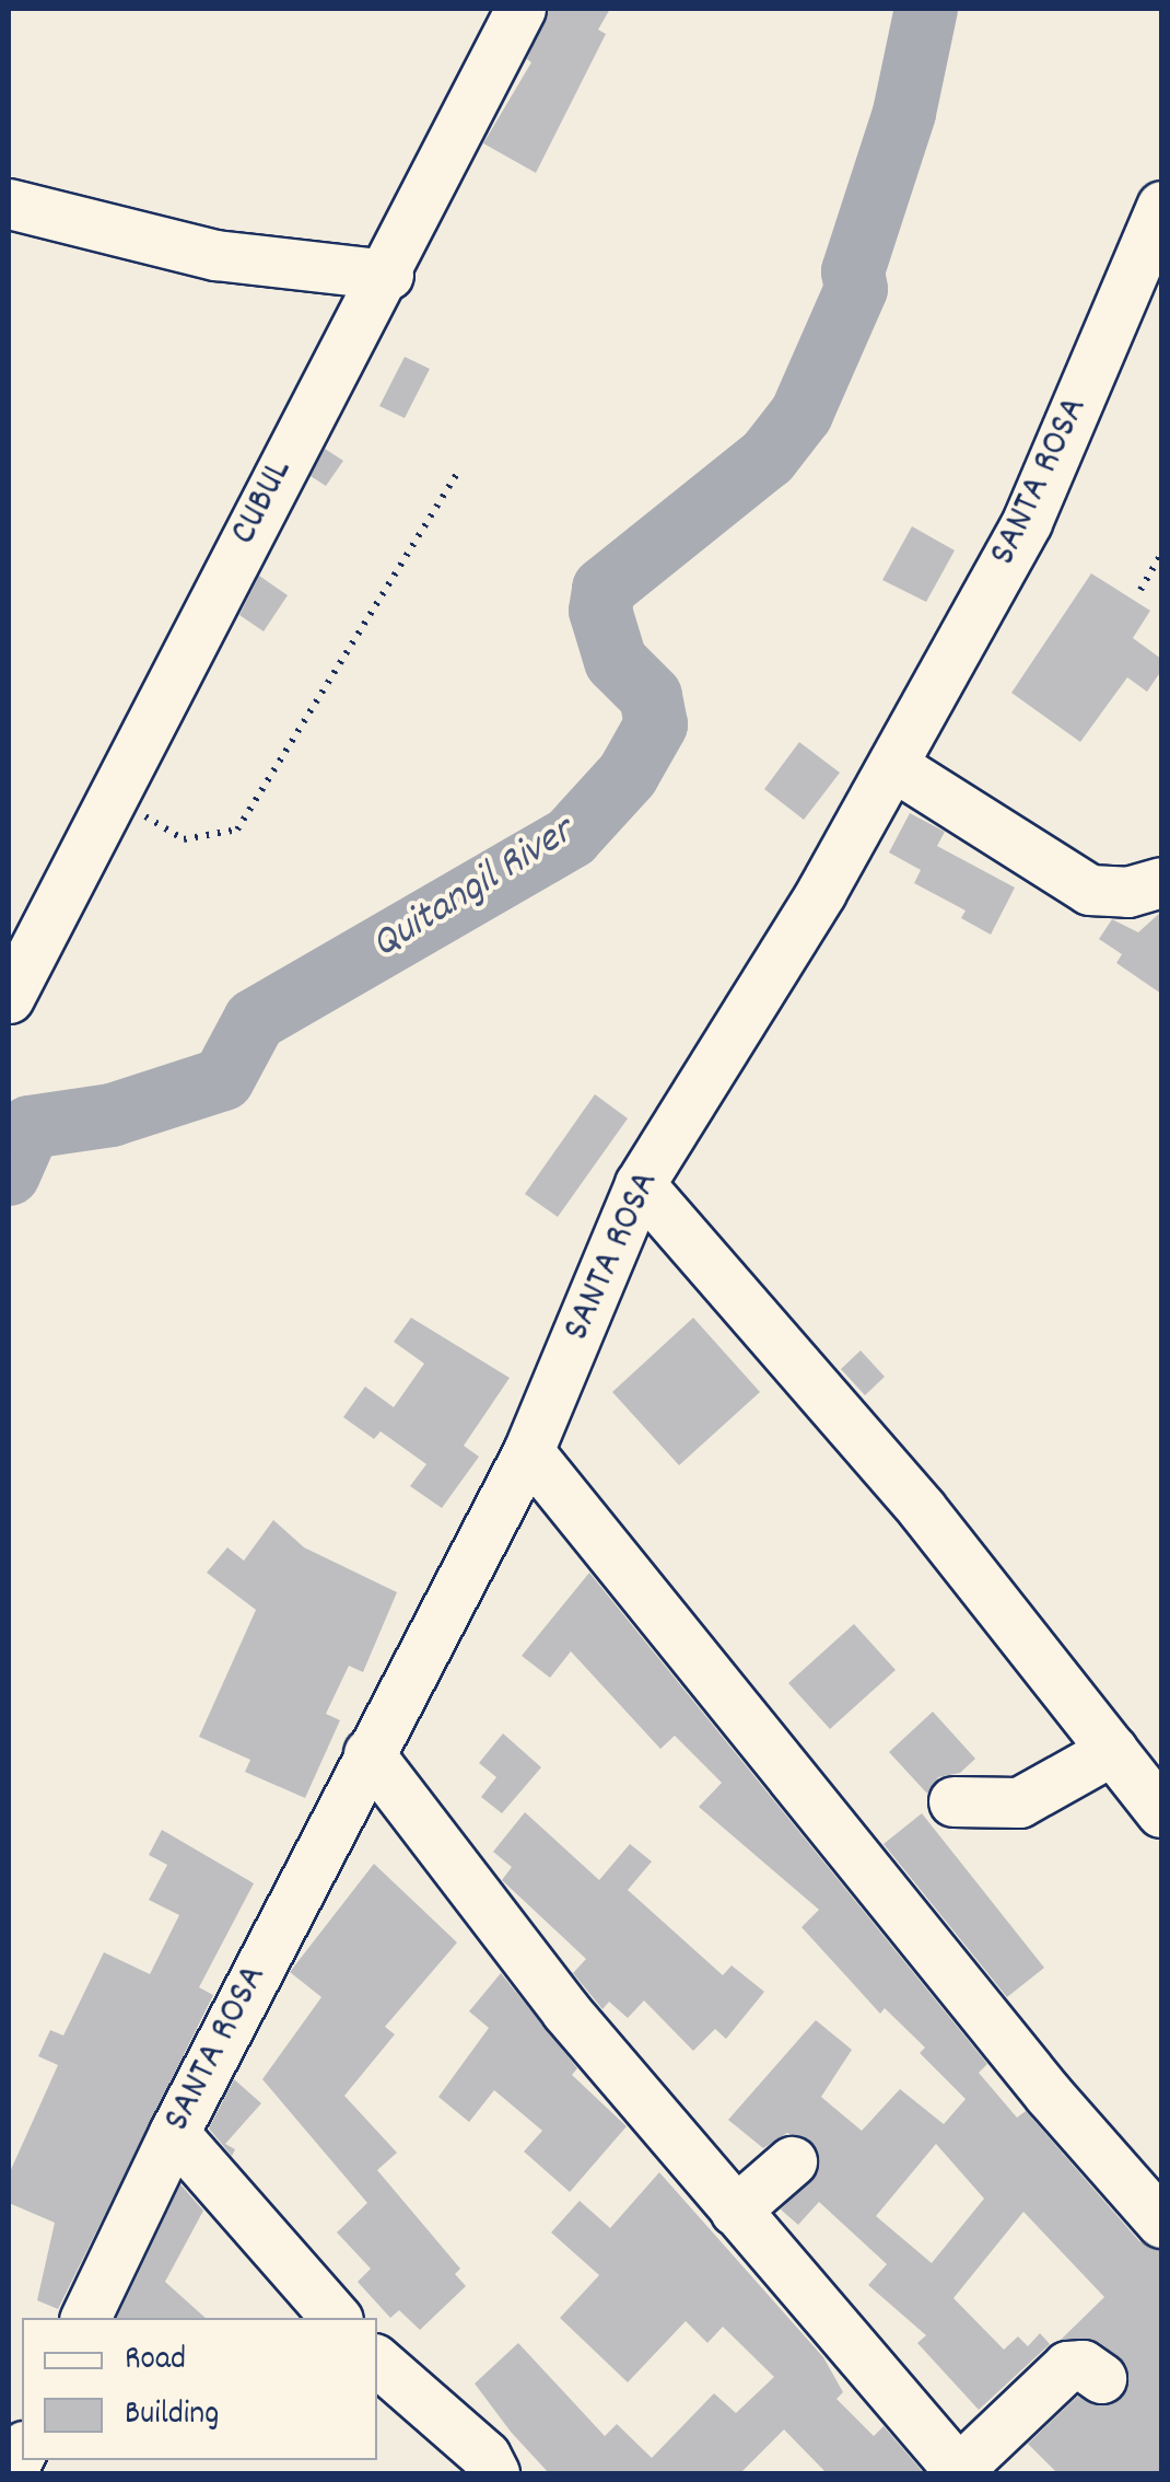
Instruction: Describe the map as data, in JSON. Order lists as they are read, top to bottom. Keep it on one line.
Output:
{"streets":{"street":["SANTA ROSA","CUBUL"]},"water":["Quitangil River"],"legend":["Road","Building"]}
